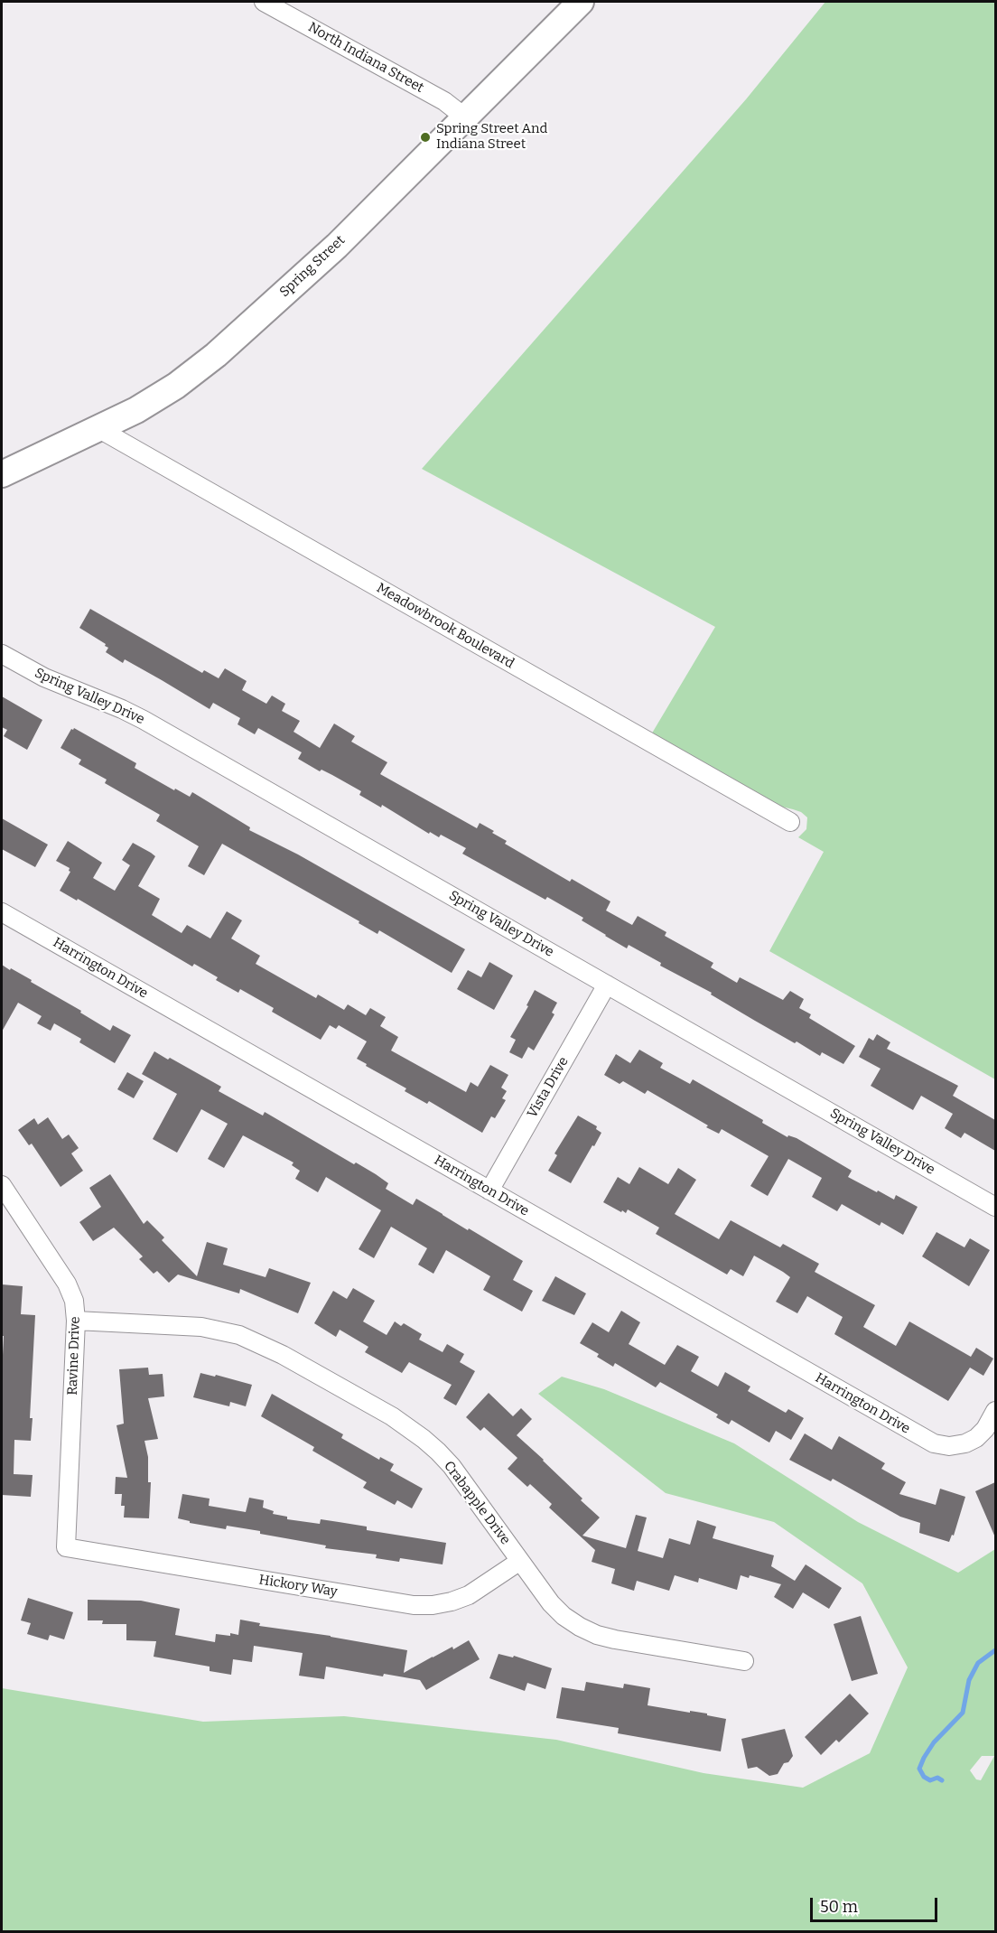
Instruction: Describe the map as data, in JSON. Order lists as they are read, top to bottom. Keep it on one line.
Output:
{"streets":{"main road":["Spring Street"],"street":["North Indiana Street","Meadowbrook Boulevard","Spring Valley Drive","Harrington Drive","Vista Drive","Ravine Drive","Crabapple Drive","Hickory Way"]},"crossings":[["North Indiana Street","Spring Street"],["Spring Street","Meadowbrook Boulevard"],["Spring Valley Drive","Vista Drive"],["Harrington Drive","Vista Drive"],["Ravine Drive","Crabapple Drive"],["Ravine Drive","Hickory Way"],["Crabapple Drive","Hickory Way"]],"places":["Spring Street And Indiana Street"],"scale_bar":"50 m"}
